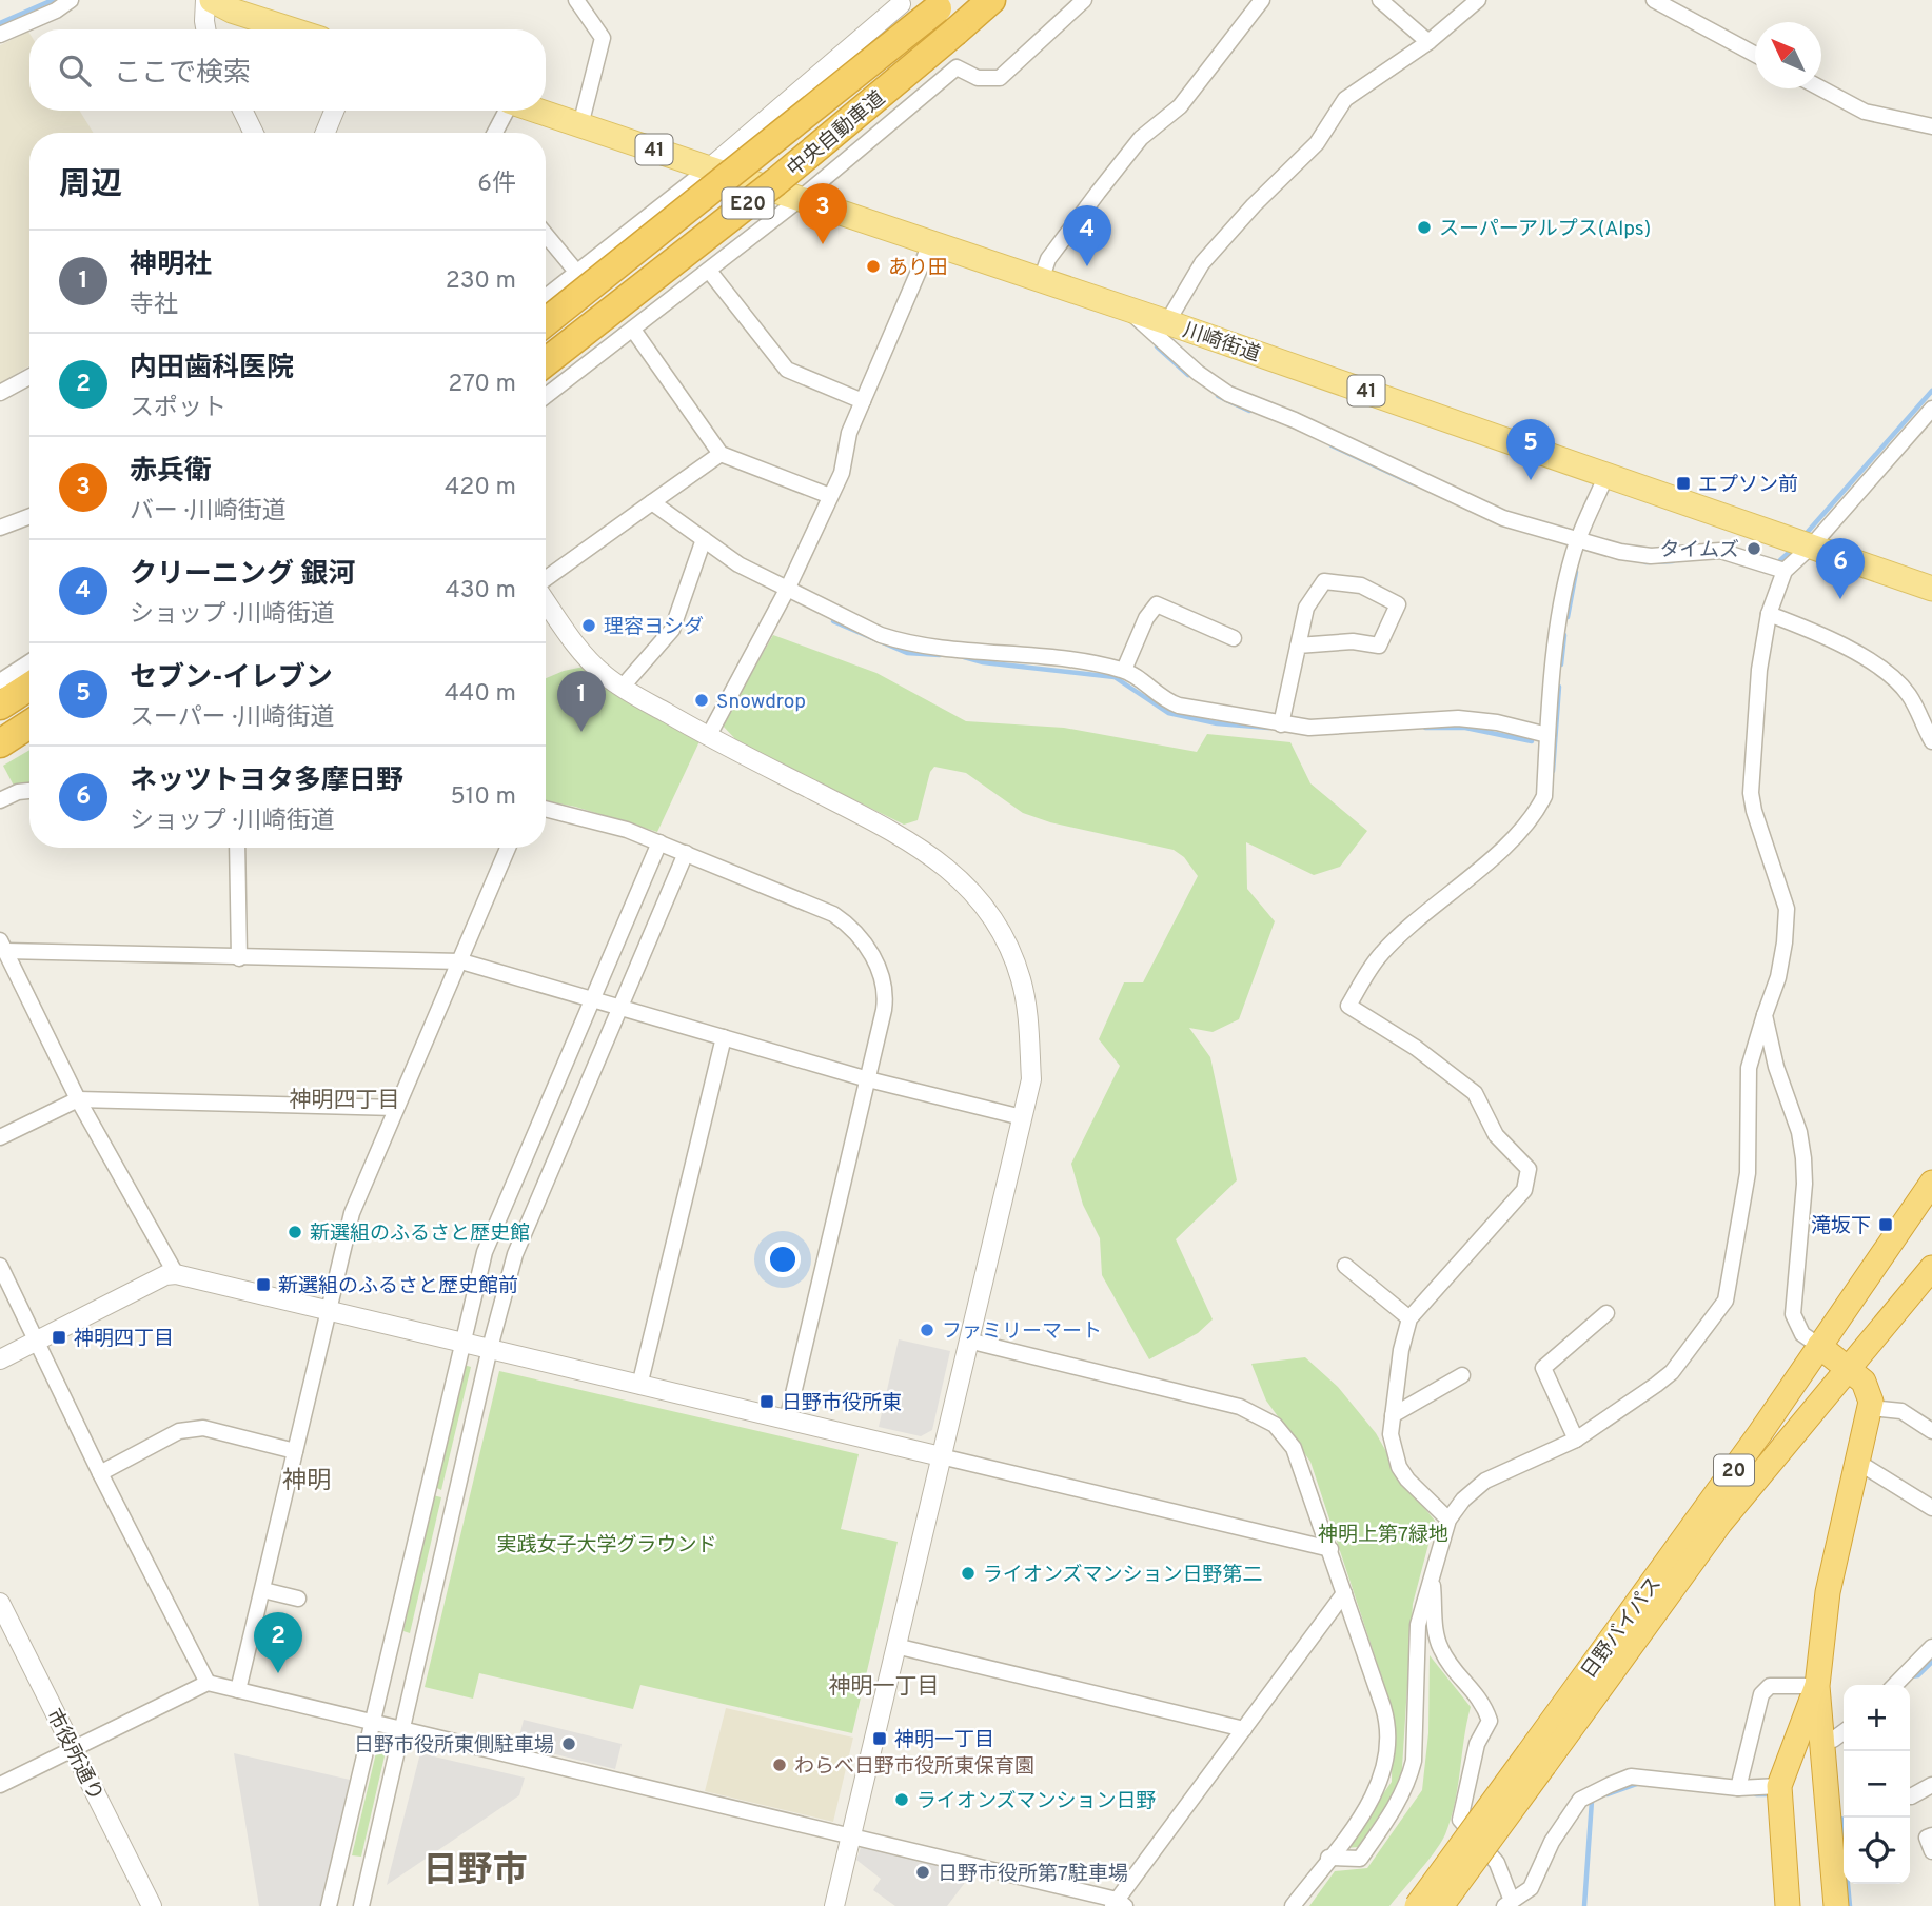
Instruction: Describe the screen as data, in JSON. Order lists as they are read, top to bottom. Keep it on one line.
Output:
{"streets":{"highway":["中央自動車道","E20","20","日野バイパス"],"main road":["41","川崎街道"],"street":["市役所通り"]},"districts":["神明四丁目","神明","神明一丁目","日野市"],"parks":["神明上第7緑地","実践女子大学グラウンド"],"places":{"other":["スーパーアルプス(Alps)","あり田","タイムズ","理容ヨシダ","Snowdrop","新選組のふるさと歴史館","ファミリーマート","ライオンズマンション日野第二","日野市役所東側駐車場","わらべ日野市役所東保育園","ライオンズマンション日野","日野市役所第7駐車場"],"transit":["エプソン前","滝坂下","新選組のふるさと歴史館前","神明四丁目","日野市役所東","神明一丁目"]},"north":"top left","page":{"search":"ここで検索","heading":["周辺","6件"],"pins":["3","4","5","6","1","2"],"list":[{"mark":"1","name":"神明社","note":"寺社","value":"230 m"},{"mark":"2","name":"内田歯科医院","note":"スポット","value":"270 m"},{"mark":"3","name":"赤兵衛","note":"バー · 川崎街道","value":"420 m"},{"mark":"4","name":"クリーニング 銀河","note":"ショップ · 川崎街道","value":"430 m"},{"mark":"5","name":"セブン-イレブン","note":"スーパー · 川崎街道","value":"440 m"},{"mark":"6","name":"ネッツトヨタ多摩日野","note":"ショップ · 川崎街道","value":"510 m"}],"map_buttons":["+","−"]}}
